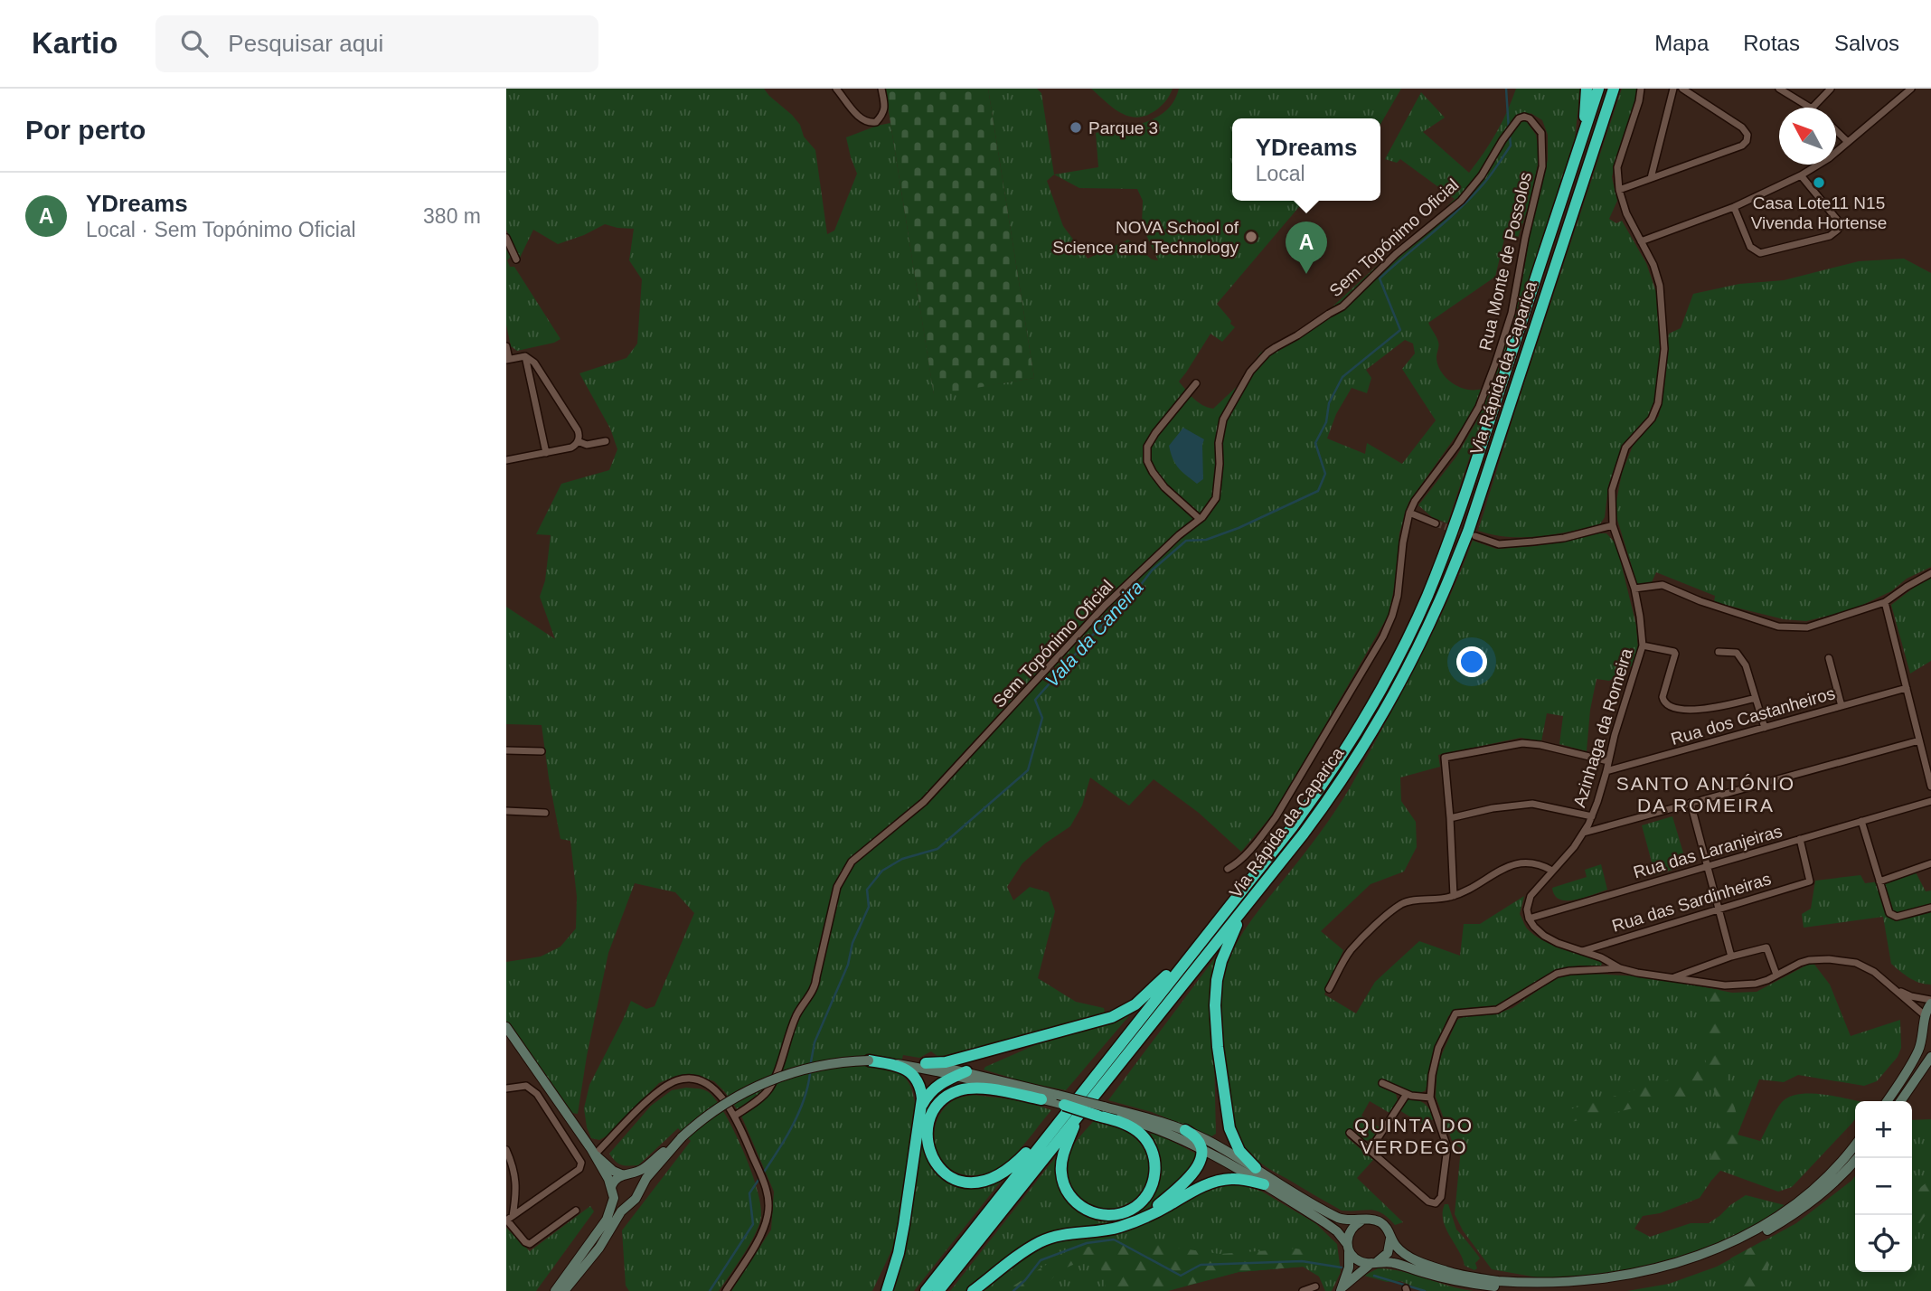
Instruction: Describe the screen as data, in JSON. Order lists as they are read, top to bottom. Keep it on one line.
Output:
{"streets":{"highway":["Via Rápida da Caparica"],"street":["Sem Topónimo Oficial","Rua Monte de Possolos","Rua dos Castanheiros","Azinhaga da Romeira","Rua das Laranjeiras","Rua das Sardinheiras"]},"crossings":[["Sem Topónimo Oficial","Rua Monte de Possolos"],["Rua dos Castanheiros","Azinhaga da Romeira"],["Azinhaga da Romeira","Rua das Laranjeiras"],["Rua das Laranjeiras","Rua das Sardinheiras"]],"districts":["SANTO ANTÓNIO DA ROMEIRA","QUINTA DO VERDEGO"],"water":["Vala da Caneira"],"places":["Parque 3","Casa Lote11 N15 Vivenda Hortense","NOVA School of Science and Technology"],"north":"top left","page":{"header":"Kartio","search":"Pesquisar aqui","nav":["Mapa","Rotas","Salvos"],"heading":"Por perto","popup":["YDreams","Local"],"list":[{"mark":"A","name":"YDreams","note":"Local · Sem Topónimo Oficial","value":"380 m"}],"pins":"A","map_buttons":["+","−"]}}
